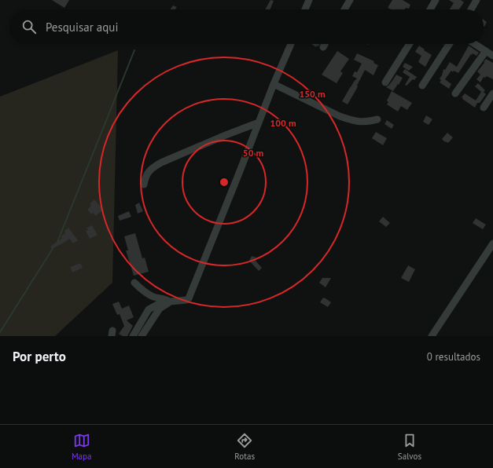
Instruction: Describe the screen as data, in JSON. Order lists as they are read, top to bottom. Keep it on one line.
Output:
{"page":{"search":"Pesquisar aqui","heading":["Por perto","0 resultados"],"nav":["Mapa","Rotas","Salvos"]},"rings":["150 m","100 m","50 m"]}
